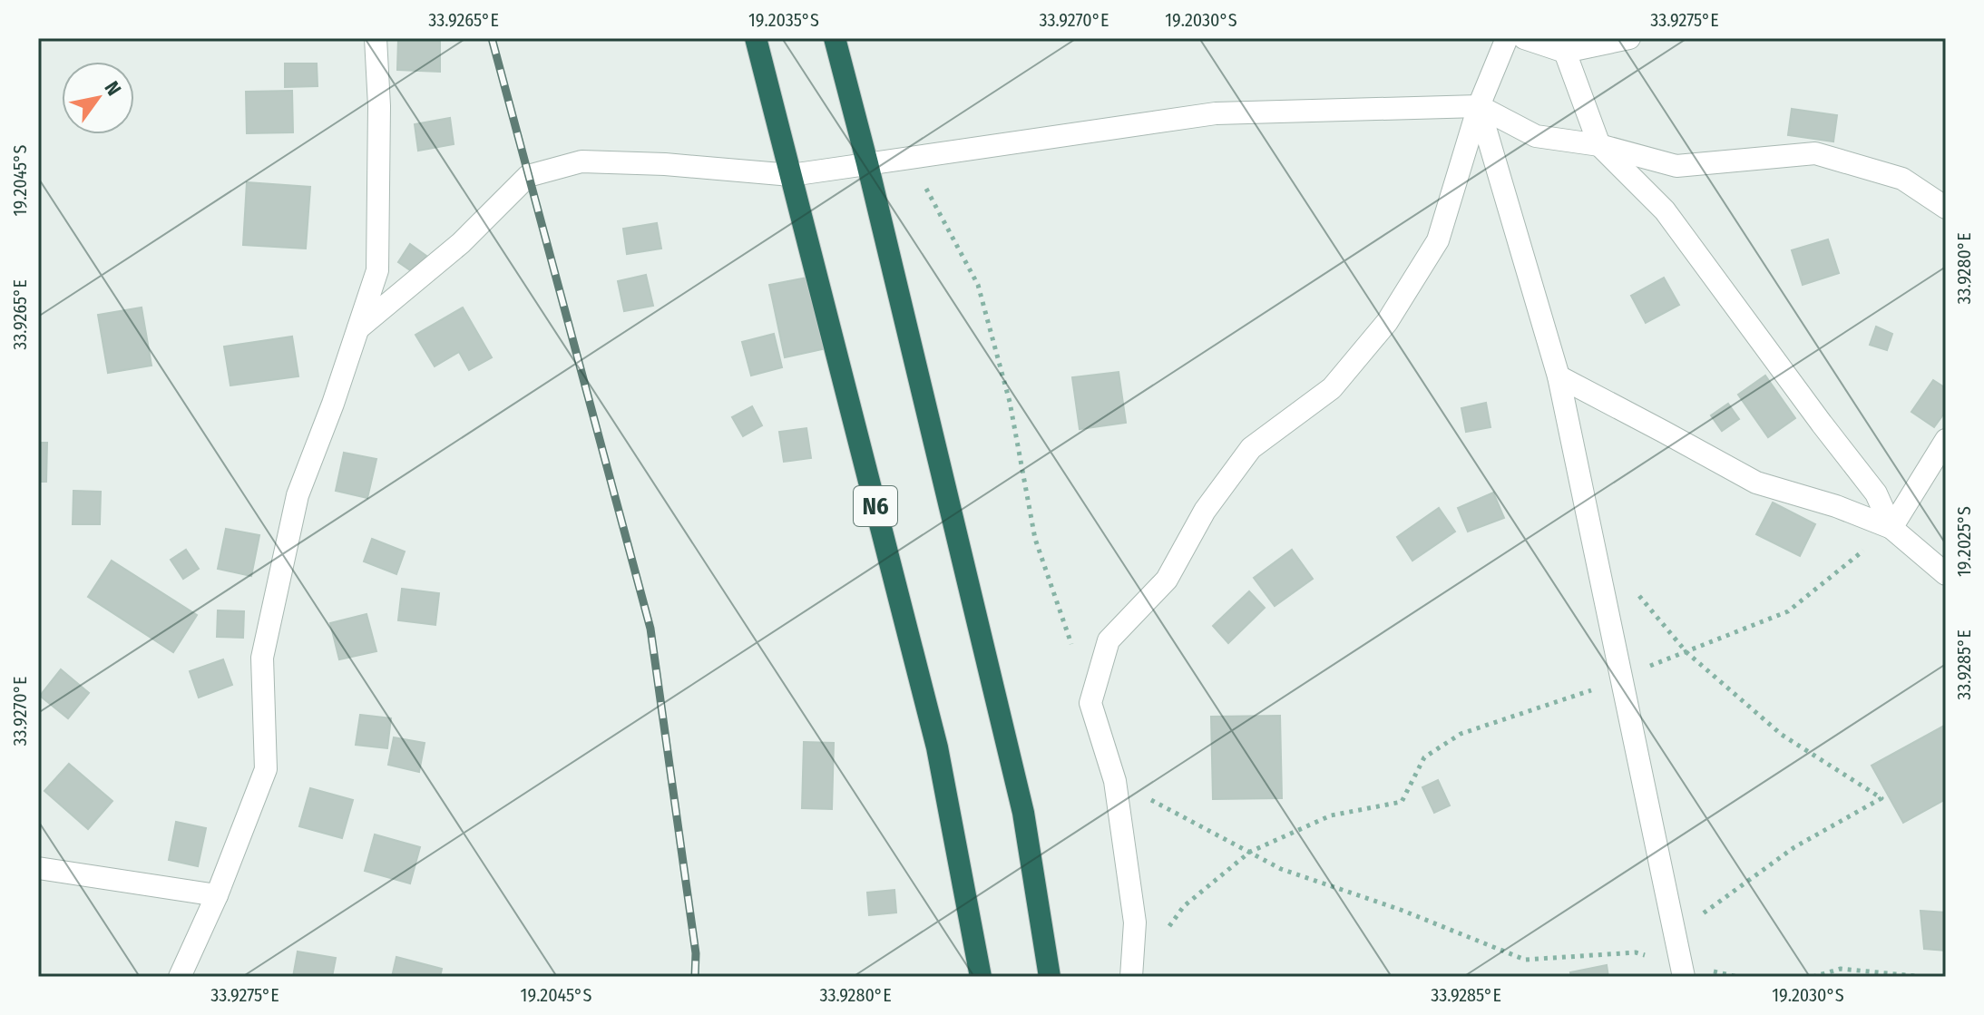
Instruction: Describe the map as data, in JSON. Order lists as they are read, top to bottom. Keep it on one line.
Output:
{"streets":{"highway":["N6"]},"north":"top right","coordinates":["33.9265°E","19.2035°S","33.9270°E","19.2030°S","33.9275°E","19.2045°S","33.9280°E","19.2025°S","33.9285°E"]}
